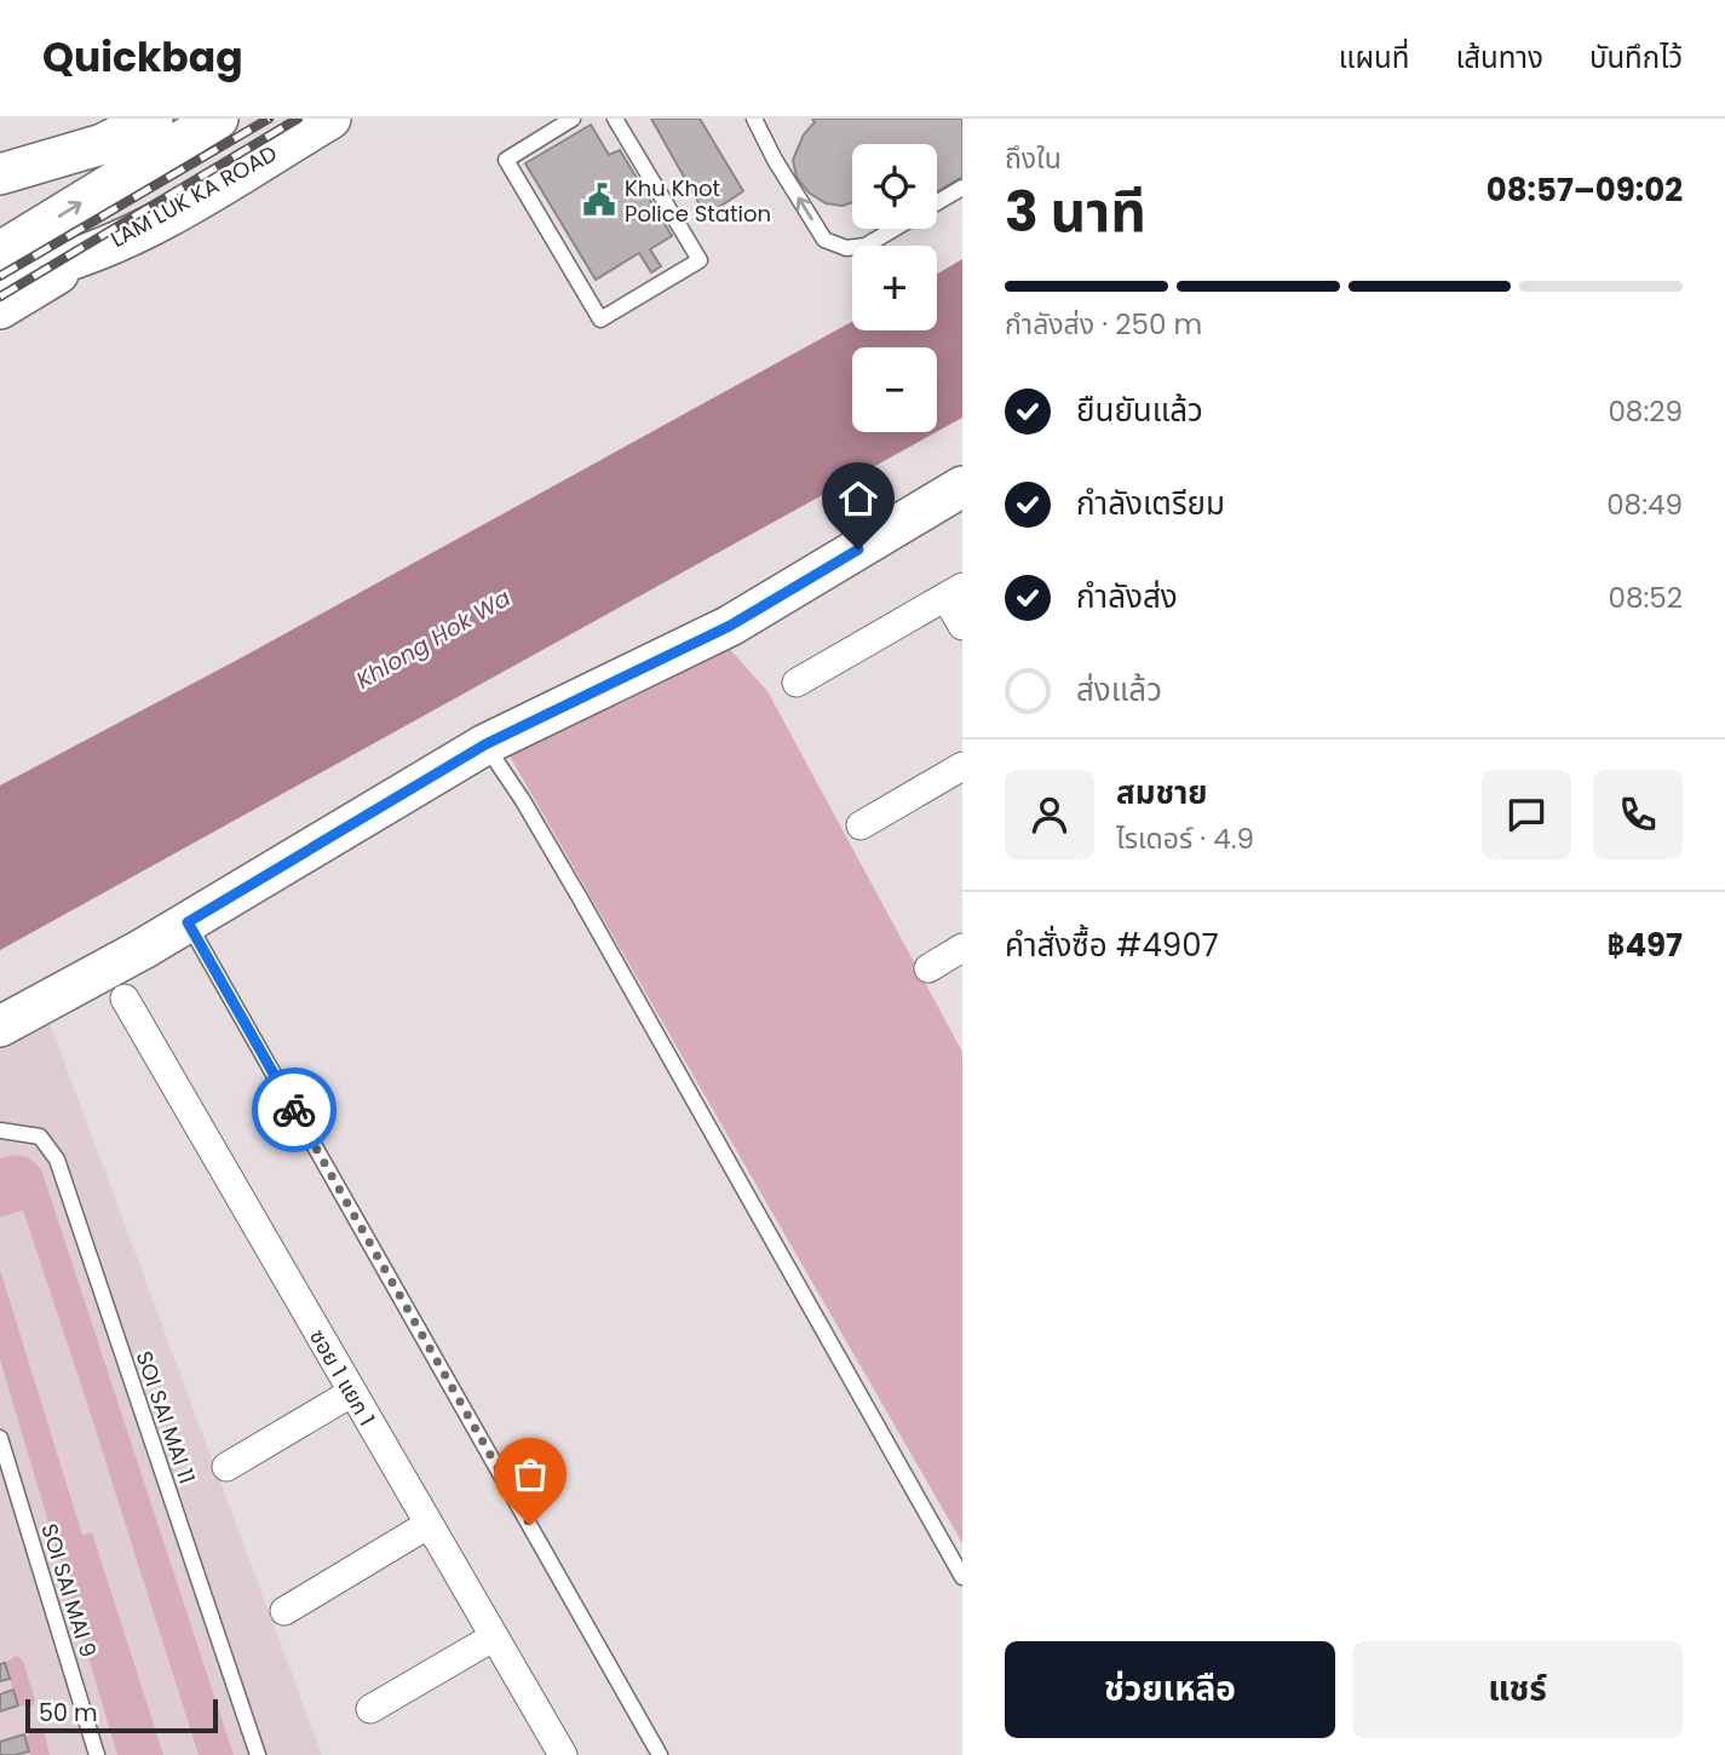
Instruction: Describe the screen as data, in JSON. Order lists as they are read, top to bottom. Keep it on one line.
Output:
{"streets":{"street":["LAM LUK KA ROAD","ซอย 1 แยก 1"],"lane":["SOI SAI MAI 11","SOI SAI MAI 9"]},"water":["Khlong Hok Wa"],"places":{"public building":["Khu Khot Police Station"]},"scale_bar":"50 m","page":{"header":"Quickbag","nav":["แผนที่","เส้นทาง","บันทึกไว้"],"heading":["3 นาที","ถึงใน","08:57–09:02"],"panel":["สมชาย","ไรเดอร์ · 4.9","คำสั่งซื้อ #4907","฿497"],"map_buttons":["+","−"],"bar":"กำลังส่ง · 250 m","list":[["ยืนยันแล้ว","08:29"],["กำลังเตรียม","08:49"],["กำลังส่ง","08:52"],"ส่งแล้ว"],"buttons":["ช่วยเหลือ","แชร์"],"scale":"50 m"}}
